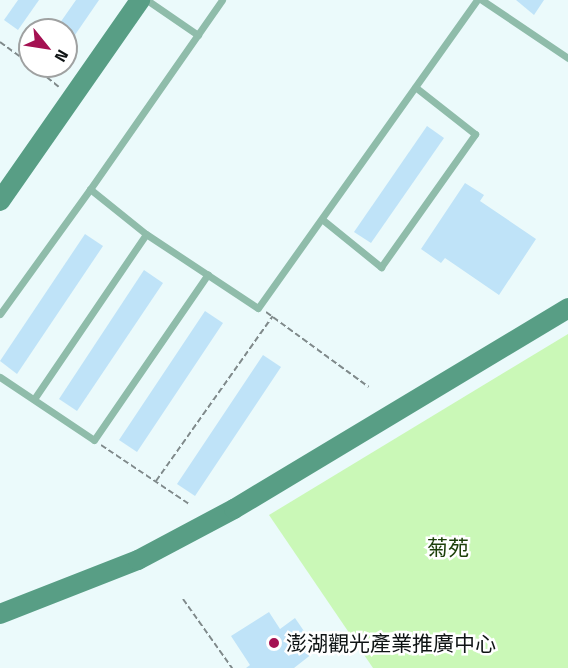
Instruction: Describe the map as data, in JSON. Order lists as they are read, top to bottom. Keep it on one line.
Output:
{"parks":["菊苑"],"places":["澎湖觀光產業推廣中心"],"north":"bottom right"}
